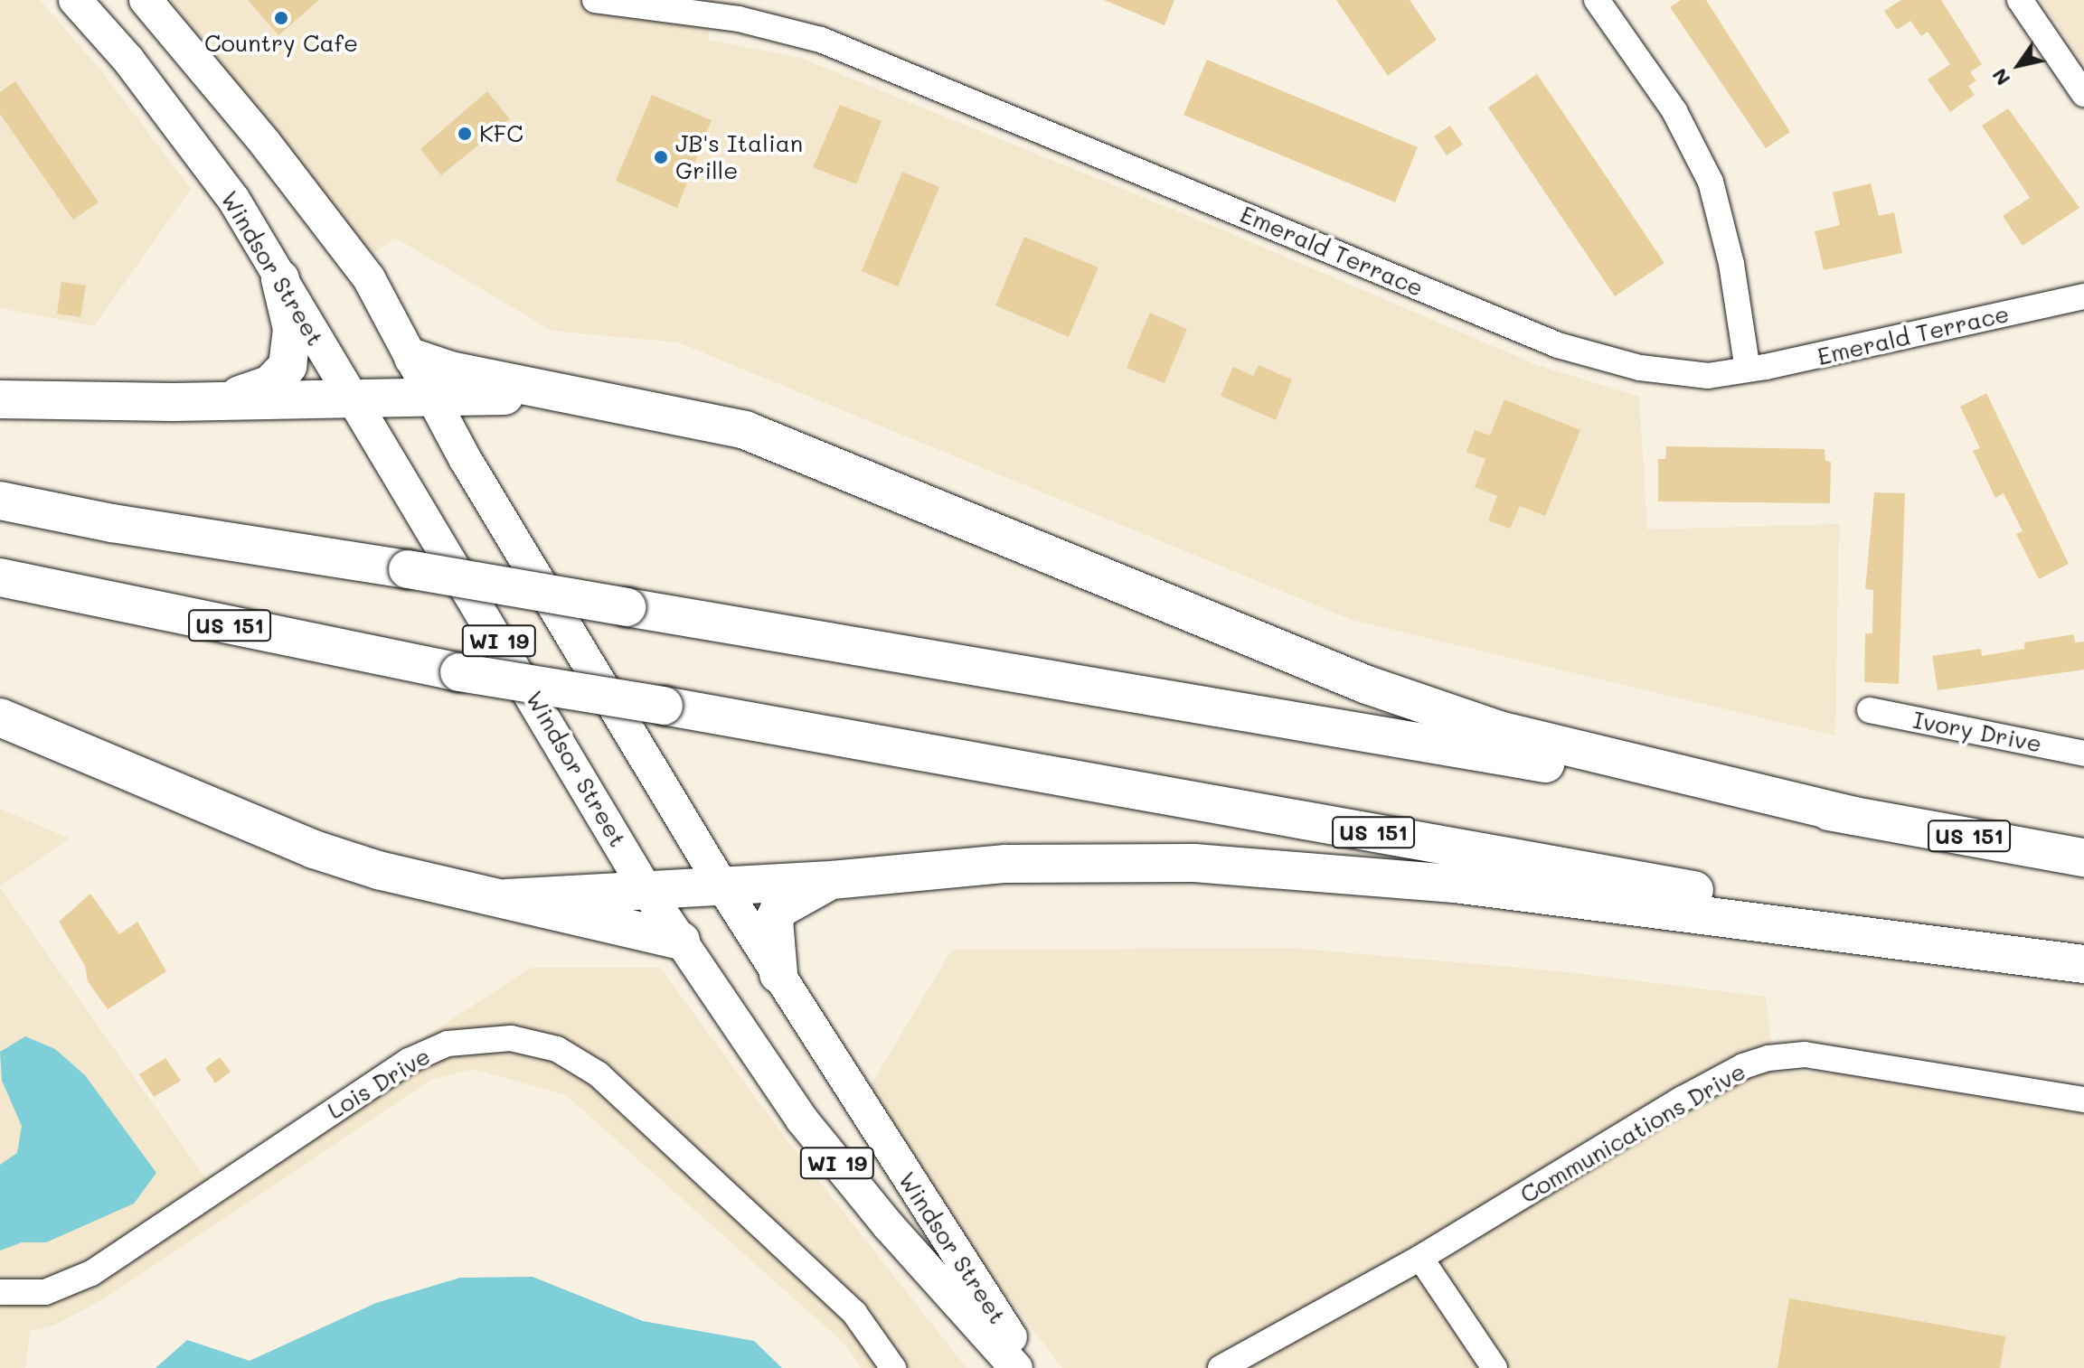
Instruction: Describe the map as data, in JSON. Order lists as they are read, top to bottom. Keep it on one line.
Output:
{"streets":{"highway":["US 151"],"main road":["Windsor Street","WI 19"],"street":["Emerald Terrace","Ivory Drive","Lois Drive","Communications Drive"]},"places":["Country Cafe","KFC","JB's Italian Grille"],"north":"bottom left"}
